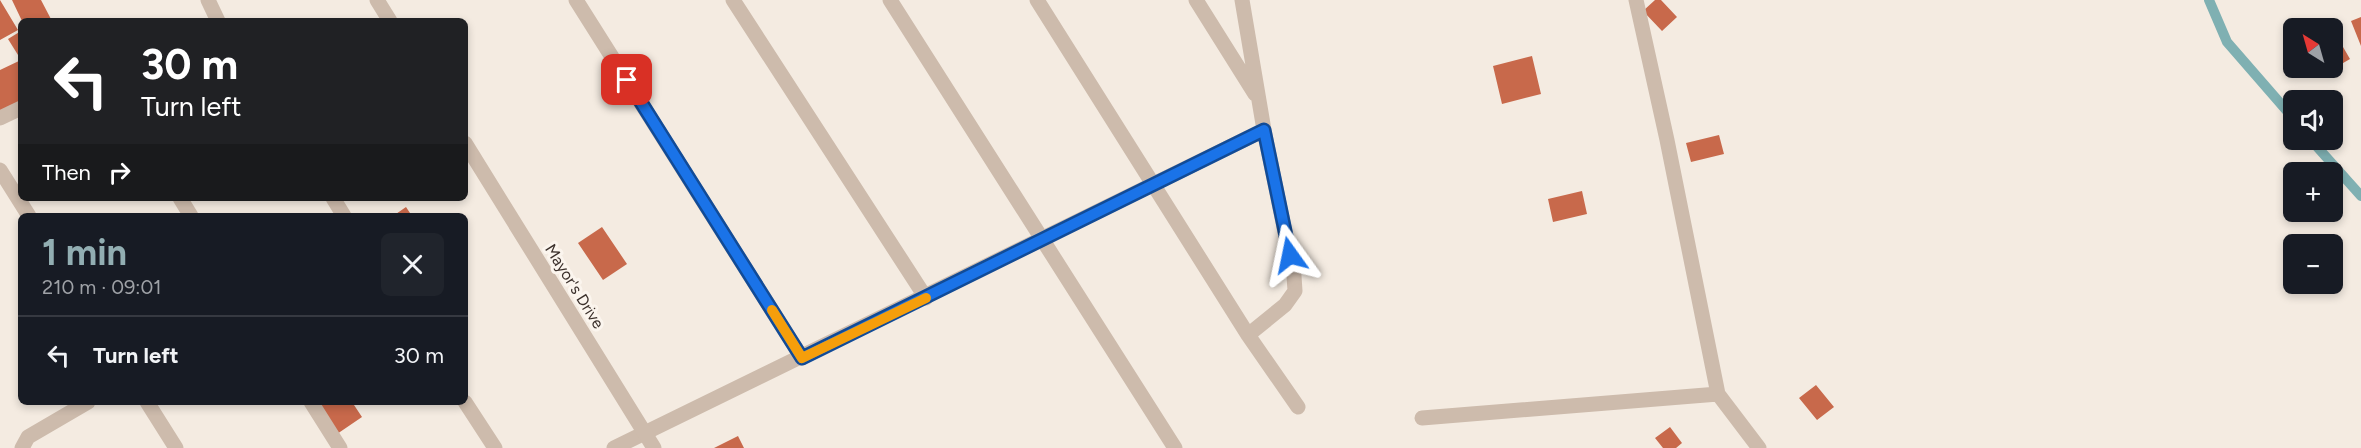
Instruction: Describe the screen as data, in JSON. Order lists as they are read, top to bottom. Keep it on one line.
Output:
{"streets":{"street":["Mayor's Drive"]},"north":"top left","page":{"map_buttons":["+","−"],"turn":["30 m","Turn left"],"then":"Then","heading":["1 min","210 m · 09:01"],"list":[{"name":"Turn left","value":"30 m"}]}}
